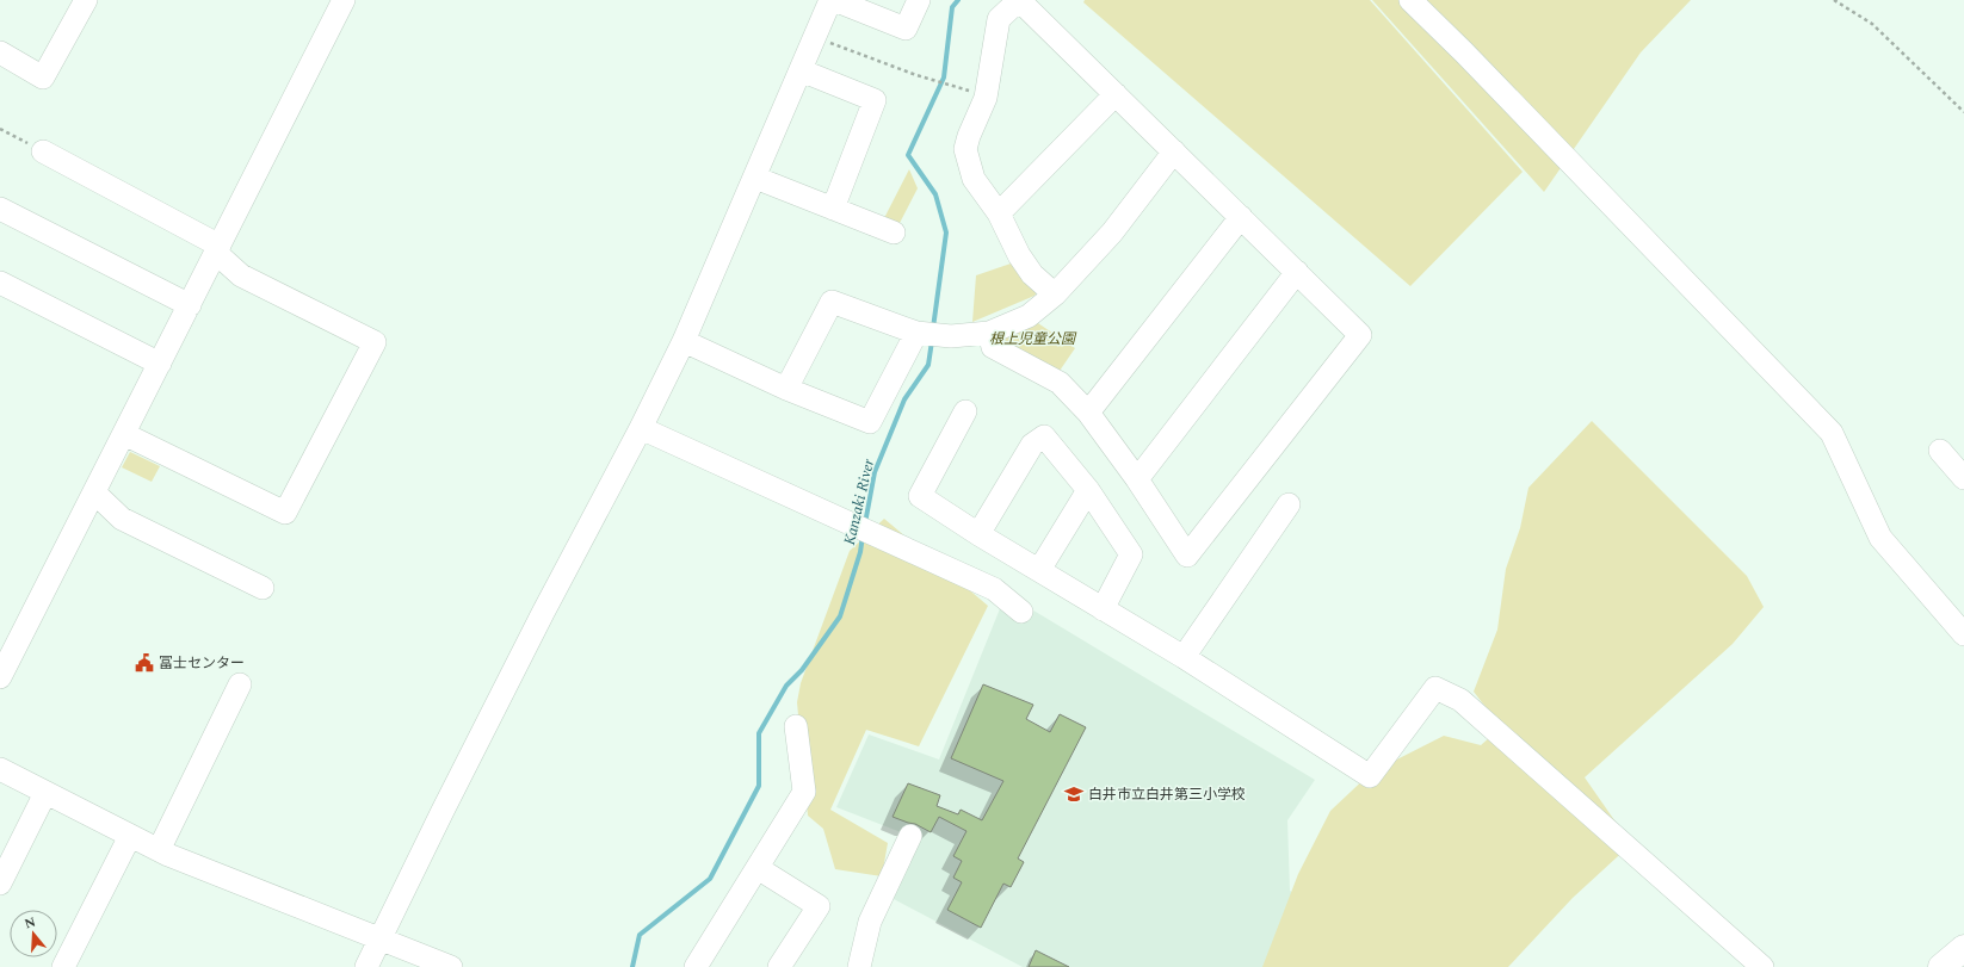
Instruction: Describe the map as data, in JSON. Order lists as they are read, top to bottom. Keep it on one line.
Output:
{"water":["Kanzaki River"],"parks":["根上児童公園"],"places":{"public building":["冨士センター"],"school or university":["白井市立白井第三小学校"]},"north":"top"}
